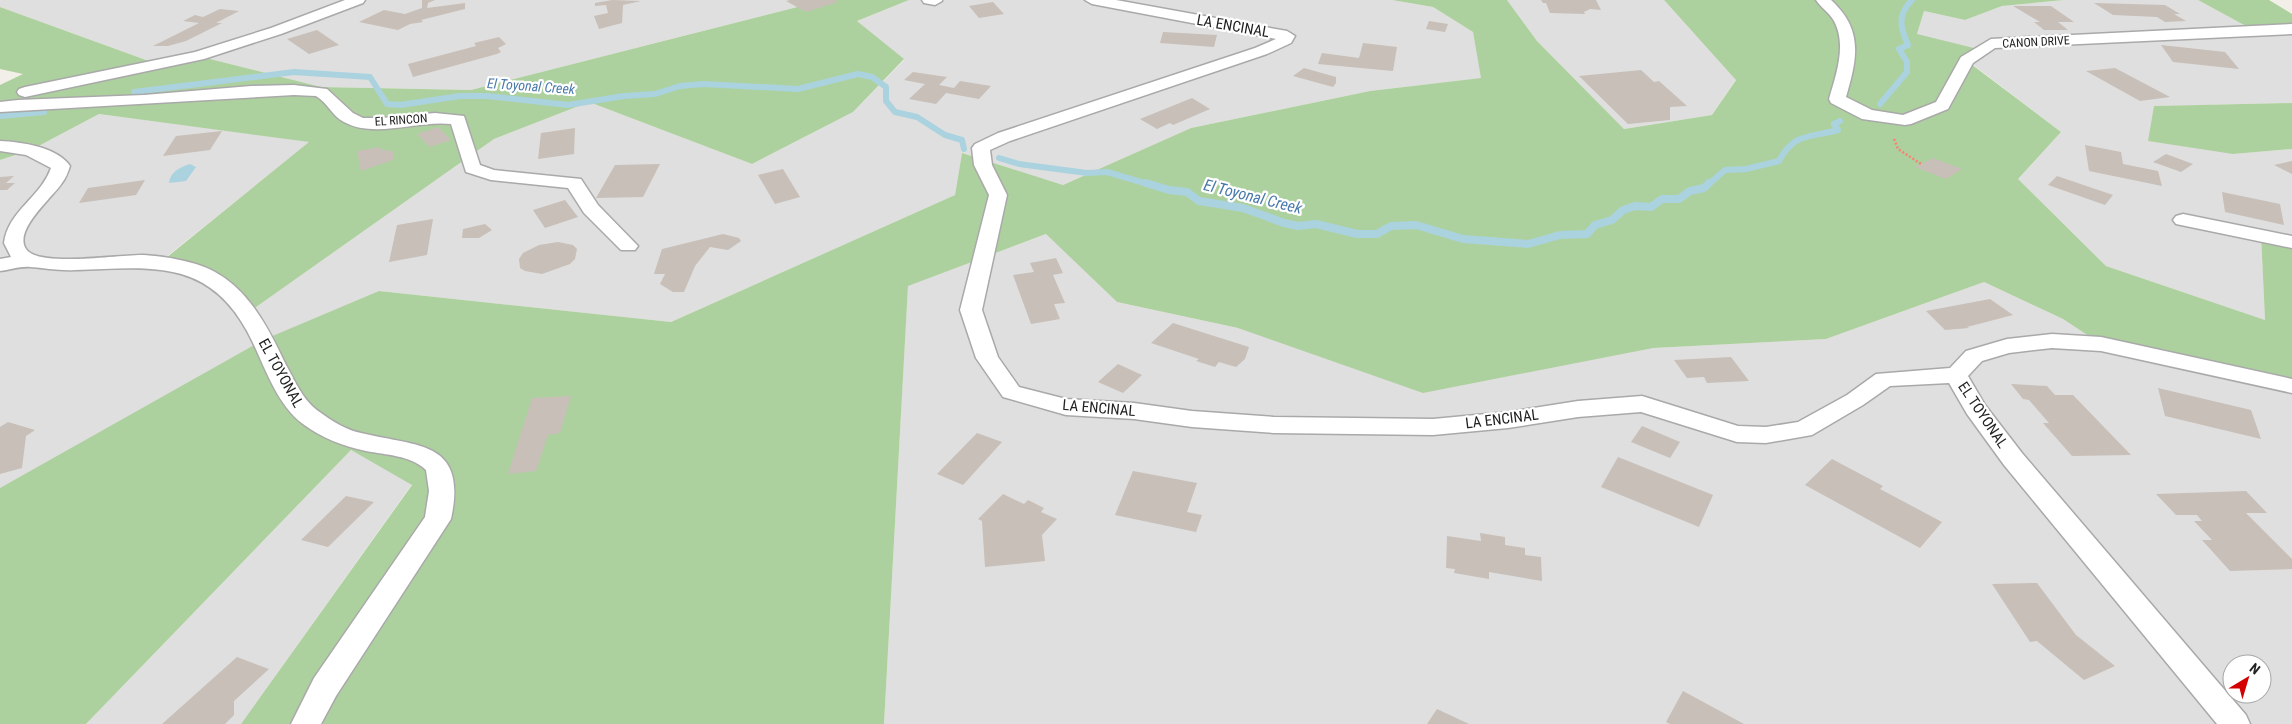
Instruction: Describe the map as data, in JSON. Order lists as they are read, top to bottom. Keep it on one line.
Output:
{"streets":{"street":["LA ENCINAL","CANON DRIVE","EL RINCON","EL TOYONAL"]},"crossings":[["LA ENCINAL","EL TOYONAL"]],"water":["El Toyonal Creek"],"north":"top right"}
